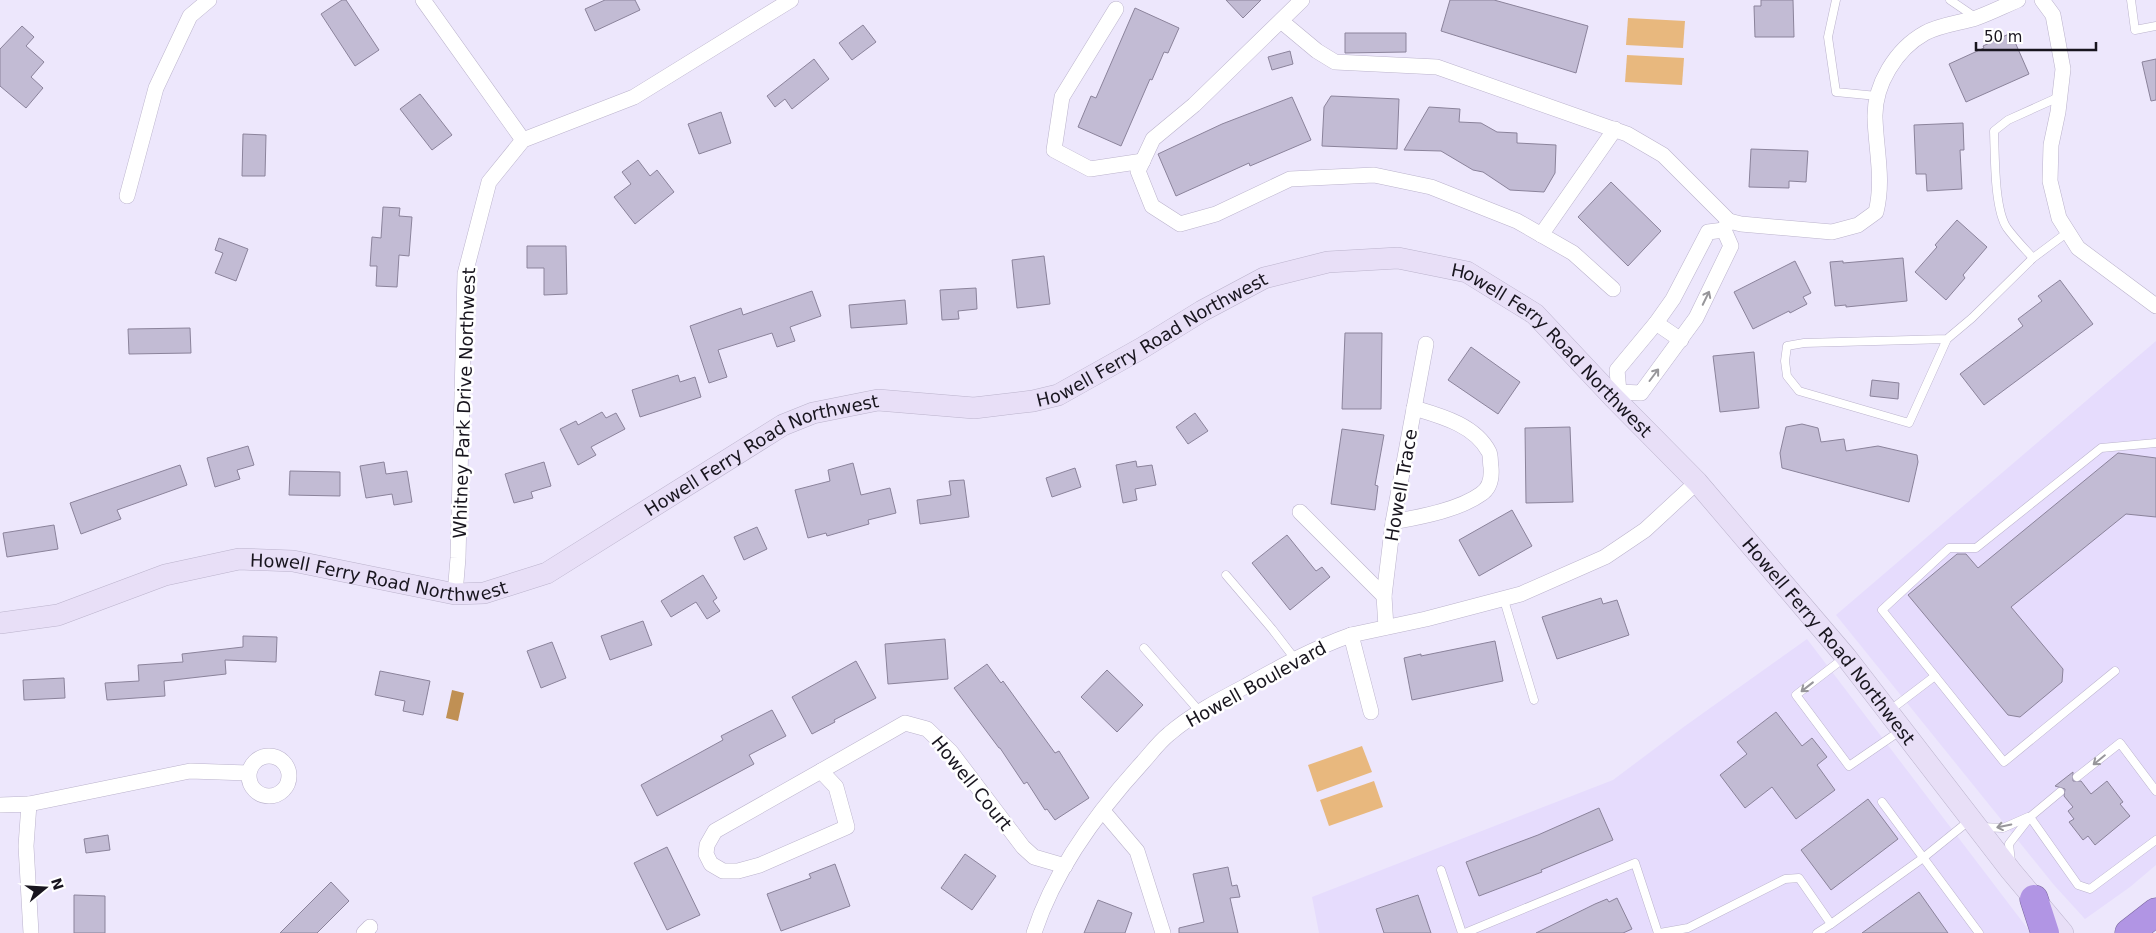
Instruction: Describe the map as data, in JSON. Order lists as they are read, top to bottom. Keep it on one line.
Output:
{"streets":{"street":["Howell Ferry Road Northwest","Whitney Park Drive Northwest","Howell Trace","Howell Boulevard","Howell Court"]},"crossings":[["Howell Ferry Road Northwest","Whitney Park Drive Northwest"],["Howell Ferry Road Northwest","Howell Boulevard"],["Howell Trace","Howell Boulevard"],["Howell Boulevard","Howell Court"]],"scale_bar":"50 m","north":"right"}
